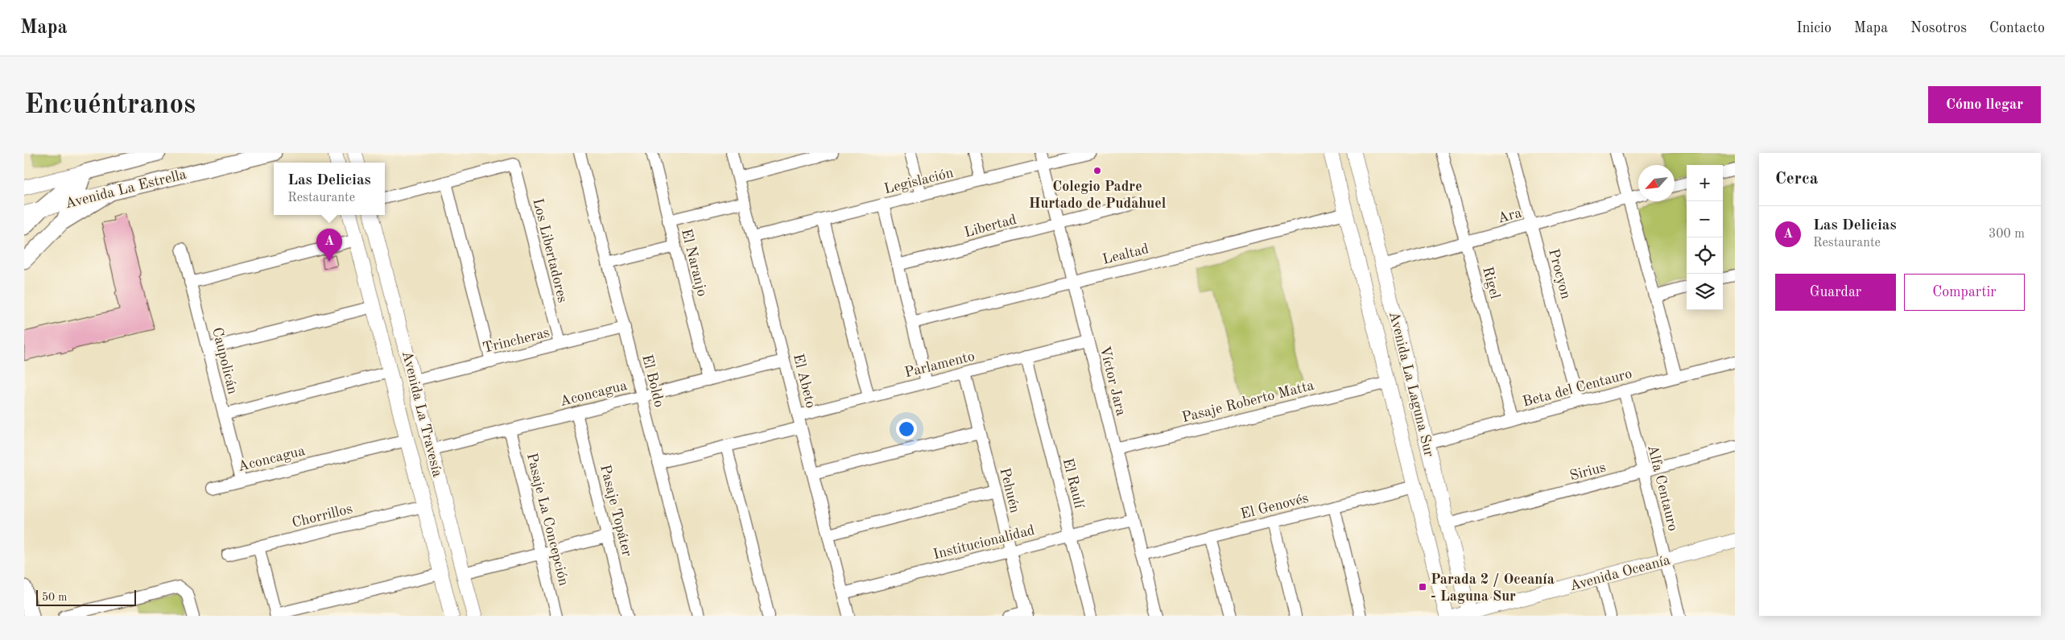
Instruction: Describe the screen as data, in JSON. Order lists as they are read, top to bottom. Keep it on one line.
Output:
{"streets":{"main road":["Avenida La Estrella"],"street":["Legislación","Ara","Libertad","Los Libertadores","Lealtad","El Naranjo","Procyon","Rigel","Trincheras","Caupolicán","Parlamento","El Boldo","El Abeto","Víctor Jara","Avenida La Laguna Sur","Beta del Centauro","Aconcagua","Pasaje Roberto Matta","Avenida La Travesía","Sirius","El Raulí","Alfa Centauro","Pehuén","El Genovés","Pasaje Topáter","Chorrillos","Pasaje La Concepción","Institucionalidad","Avenida Oceanía"]},"crossings":[["Legislación","El Abeto"],["Legislación","Víctor Jara"],["Ara","Procyon"],["Ara","Rigel"],["Ara","Avenida La Laguna Sur"],["Libertad","Víctor Jara"],["Los Libertadores","Trincheras"],["Lealtad","Víctor Jara"],["Lealtad","Avenida La Laguna Sur"],["El Naranjo","Aconcagua"],["Procyon","Beta del Centauro"],["Rigel","Beta del Centauro"],["Trincheras","El Boldo"],["Trincheras","Avenida La Travesía"],["Caupolicán","Aconcagua"],["Parlamento","El Abeto"],["Parlamento","Víctor Jara"],["Parlamento","El Raulí"],["Parlamento","Pehuén"],["El Boldo","Aconcagua"],["El Abeto","Aconcagua"],["El Abeto","Institucionalidad"],["Víctor Jara","Pasaje Roberto Matta"],["Víctor Jara","El Genovés"],["Víctor Jara","Institucionalidad"],["Avenida La Laguna Sur","Beta del Centauro"],["Avenida La Laguna Sur","Pasaje Roberto Matta"],["Avenida La Laguna Sur","Sirius"],["Avenida La Laguna Sur","El Genovés"],["Avenida La Laguna Sur","Avenida Oceanía"],["Beta del Centauro","Alfa Centauro"],["Aconcagua","Avenida La Travesía"],["Aconcagua","Pasaje Topáter"],["Aconcagua","Pasaje La Concepción"],["Avenida La Travesía","Chorrillos"],["Sirius","Alfa Centauro"],["El Raulí","Institucionalidad"],["Alfa Centauro","Avenida Oceanía"],["Pehuén","Institucionalidad"]],"places":{"other":["Colegio Padre Hurtado de Pudahuel"],"transit":["Parada 2 / Oceanía - Laguna Sur"]},"scale_bar":"50 m","north":"bottom left","page":{"header":"Mapa","nav":["Inicio","Mapa","Nosotros","Contacto"],"buttons":["Cómo llegar",["Guardar","Compartir"]],"title":"Encuéntranos","heading":"Cerca","popup":["Las Delicias","Restaurante"],"map_buttons":["+","−"],"list":[{"mark":"A","name":"Las Delicias","note":"Restaurante","value":"300 m"}],"pins":"A","scale":"50 m"}}
